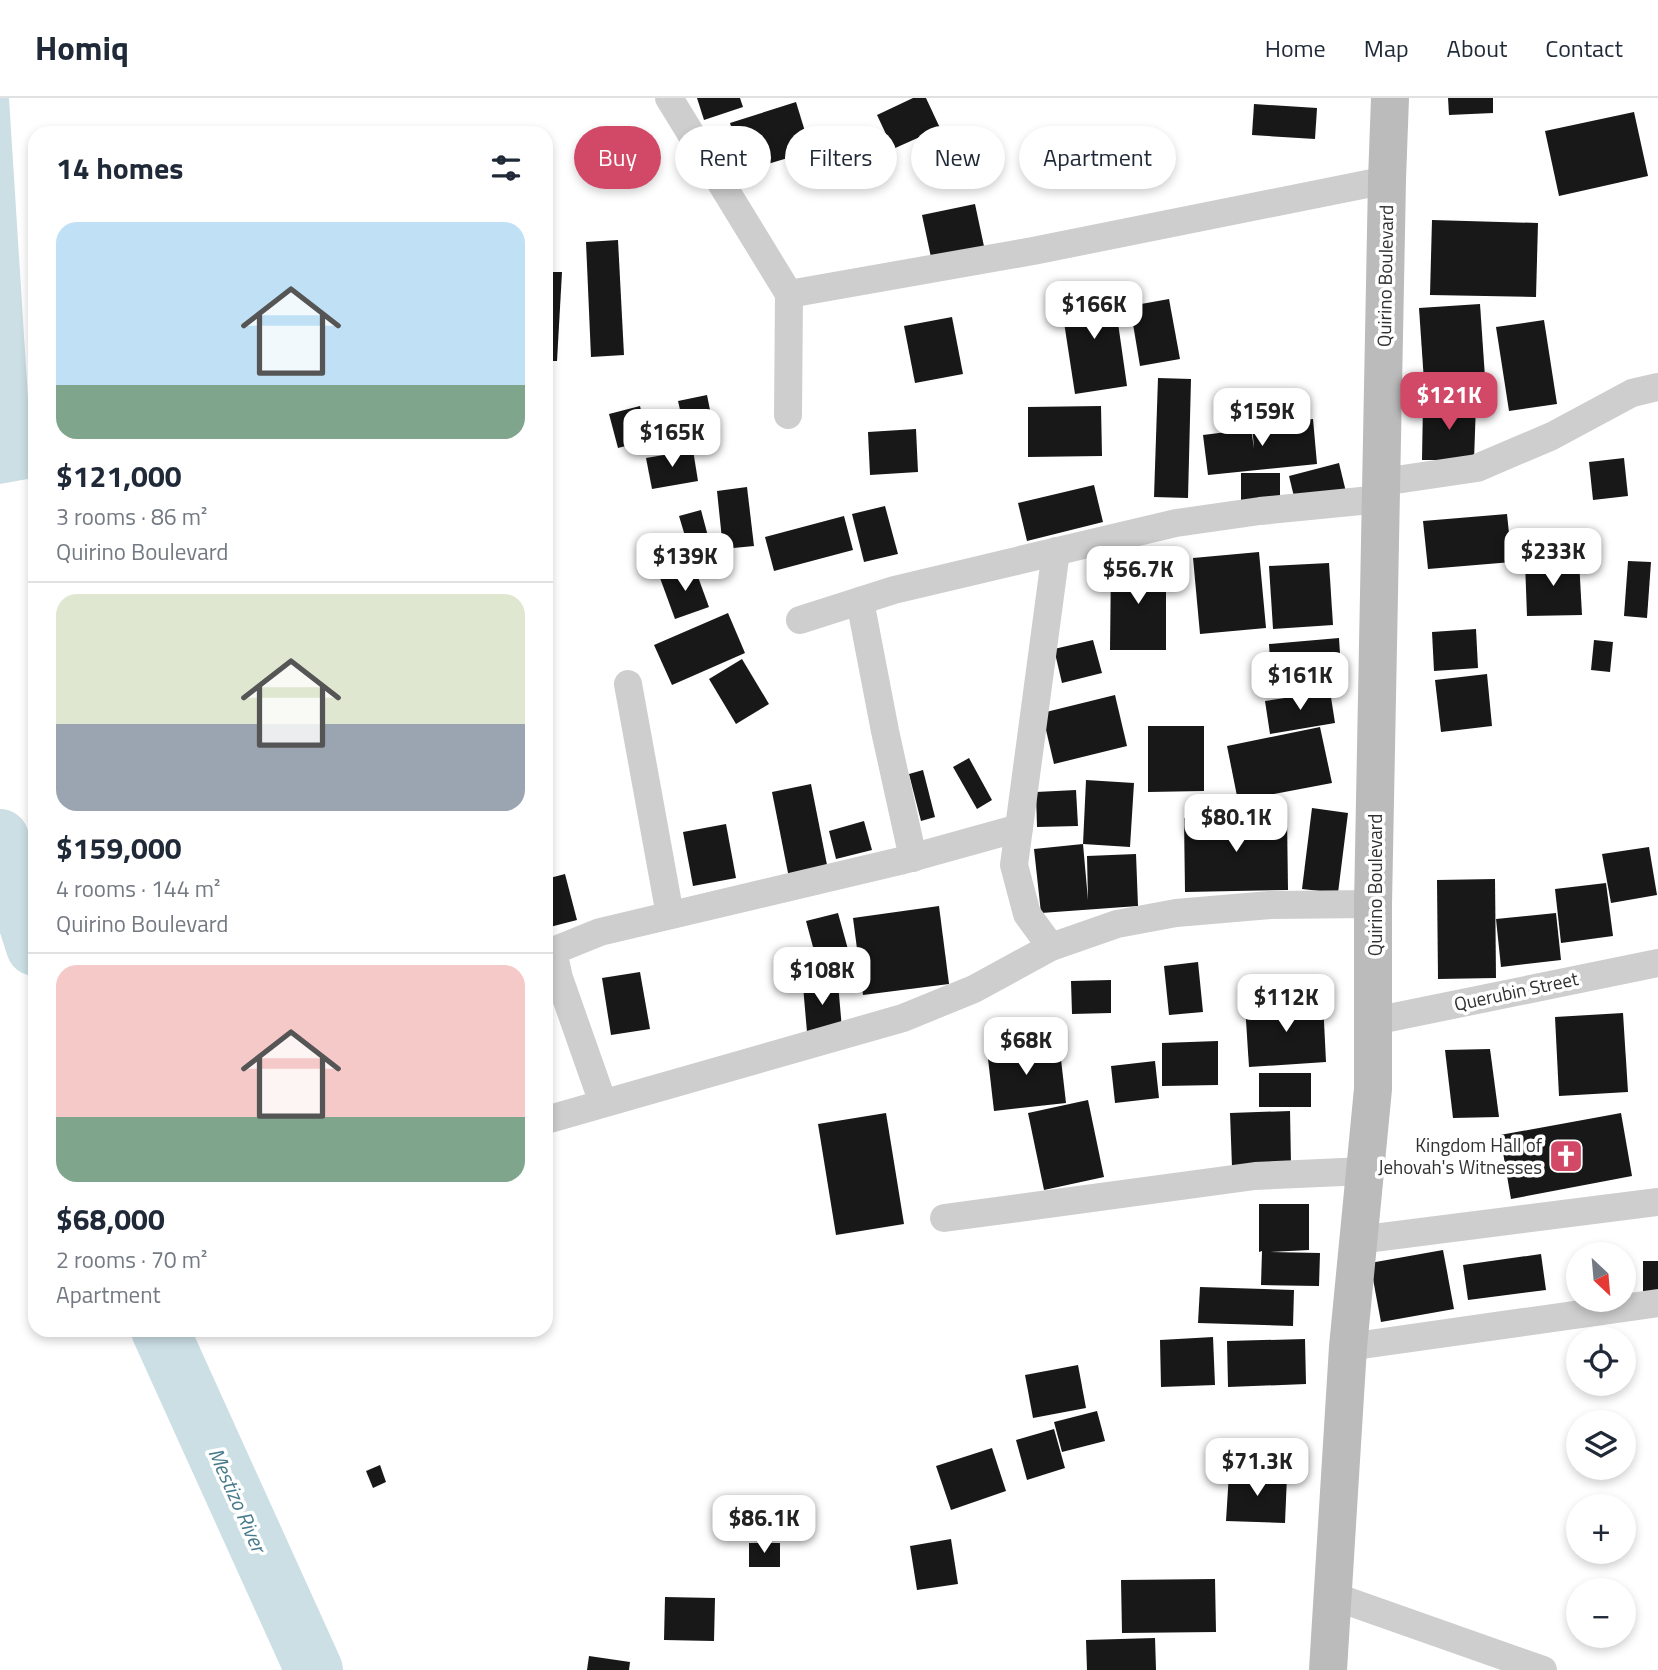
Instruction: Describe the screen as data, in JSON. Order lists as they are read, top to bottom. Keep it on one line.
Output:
{"streets":{"main road":["Quirino Boulevard"],"street":["Querubin Street"]},"crossings":[["Quirino Boulevard","Querubin Street"]],"water":["Mestizo River"],"places":{"church":["Kingdom Hall of Jehovah's Witnesses"]},"north":"bottom right","page":{"header":"Homiq","nav":["Home","Map","About","Contact"],"chip":["Buy","Rent","Filters","New","Apartment"],"heading":"14 homes","list":[{"name":"$121,000","note":"3 rooms · 86 m² · Quirino Boulevard"},{"name":"$159,000","note":"4 rooms · 144 m² · Quirino Boulevard"},{"name":"$68,000","note":"2 rooms · 70 m² · Apartment"}],"price":["$166K","$121K","$159K","$165K","$233K","$139K","$56.7K","$161K","$80.1K","$108K","$112K","$68K","$71.3K","$86.1K"],"map_buttons":["+","−"]}}
